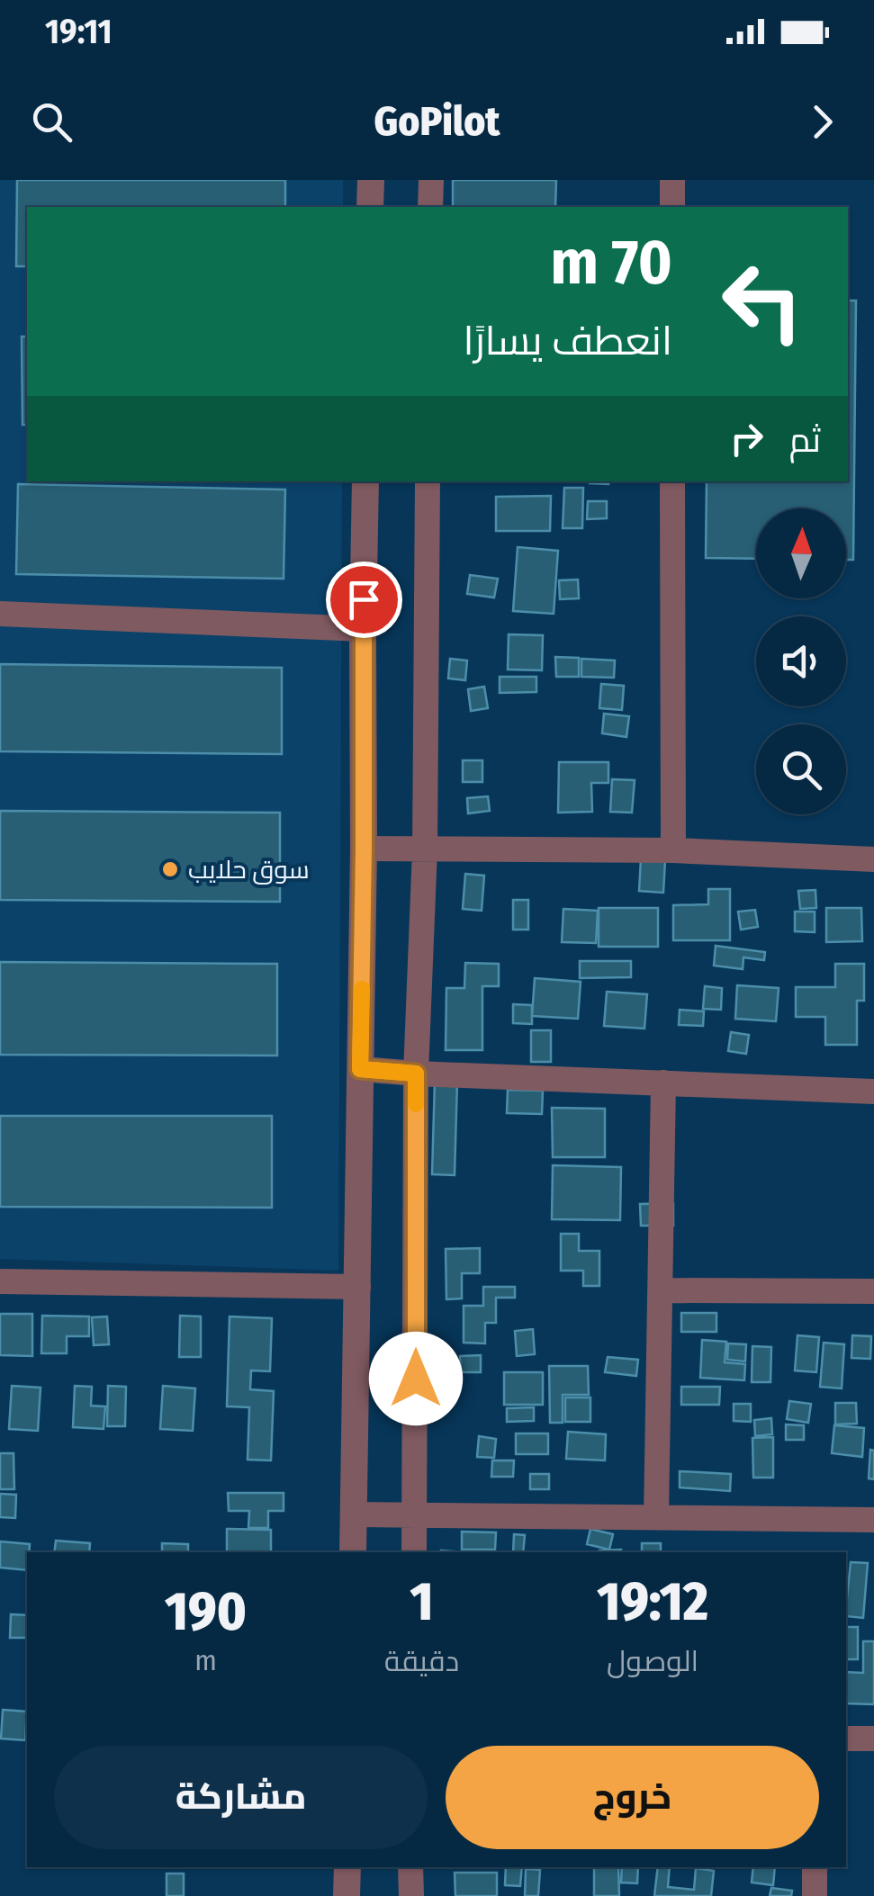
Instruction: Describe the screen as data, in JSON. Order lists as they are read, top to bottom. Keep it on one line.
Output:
{"places":["سوق حلايب"],"north":"top","page":{"status":"19:11","header":"GoPilot","turn":["70 m","انعطف يسارًا"],"then":"ثم","eta":["19:12","الوصول","1","دقيقة","190","m"],"buttons":["خروج","مشاركة"]}}
